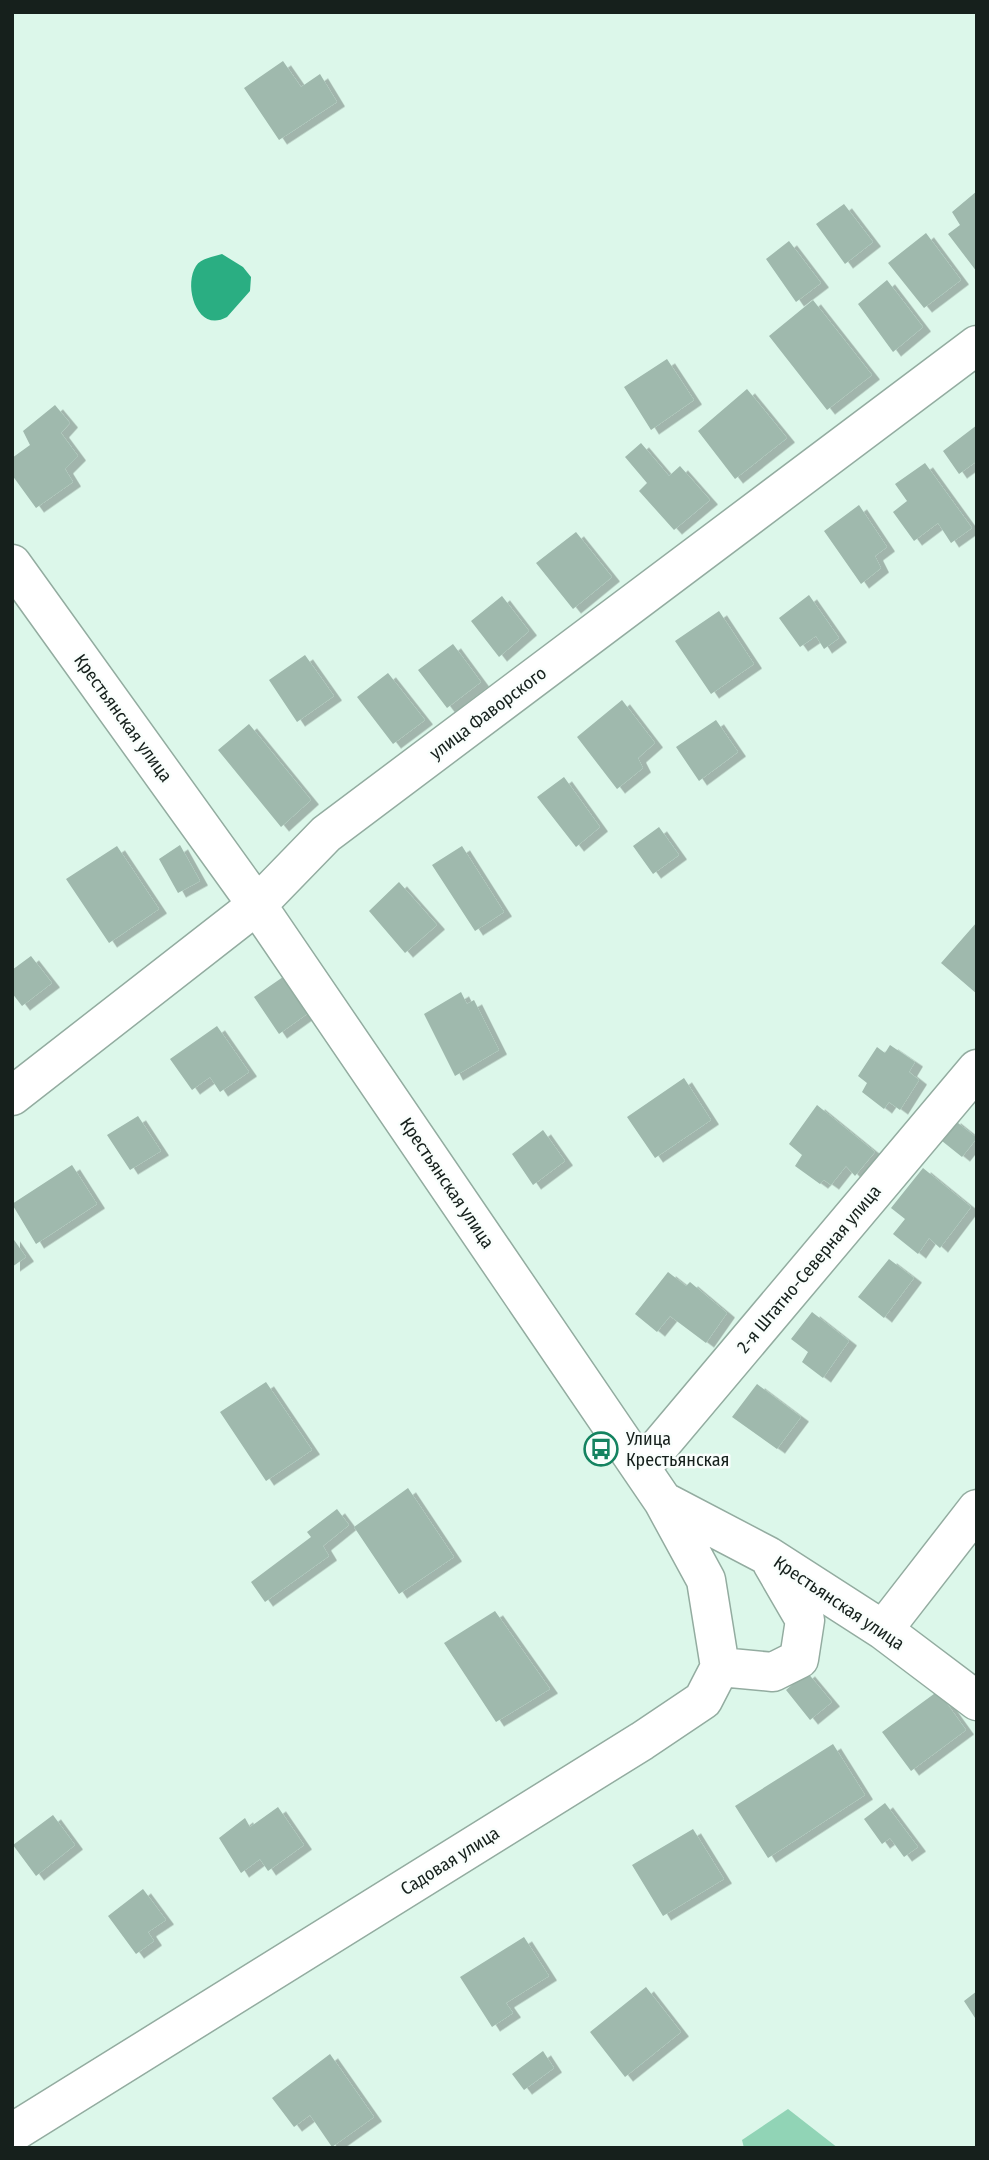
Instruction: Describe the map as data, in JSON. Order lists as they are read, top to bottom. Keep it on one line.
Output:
{"streets":{"street":["улица Фаворского","Крестьянская улица","2-я Штатно-Северная улица","Садовая улица"]},"crossings":[["улица Фаворского","Крестьянская улица"],["Крестьянская улица","2-я Штатно-Северная улица"]],"places":{"bus stop":["Улица Крестьянская"]}}
